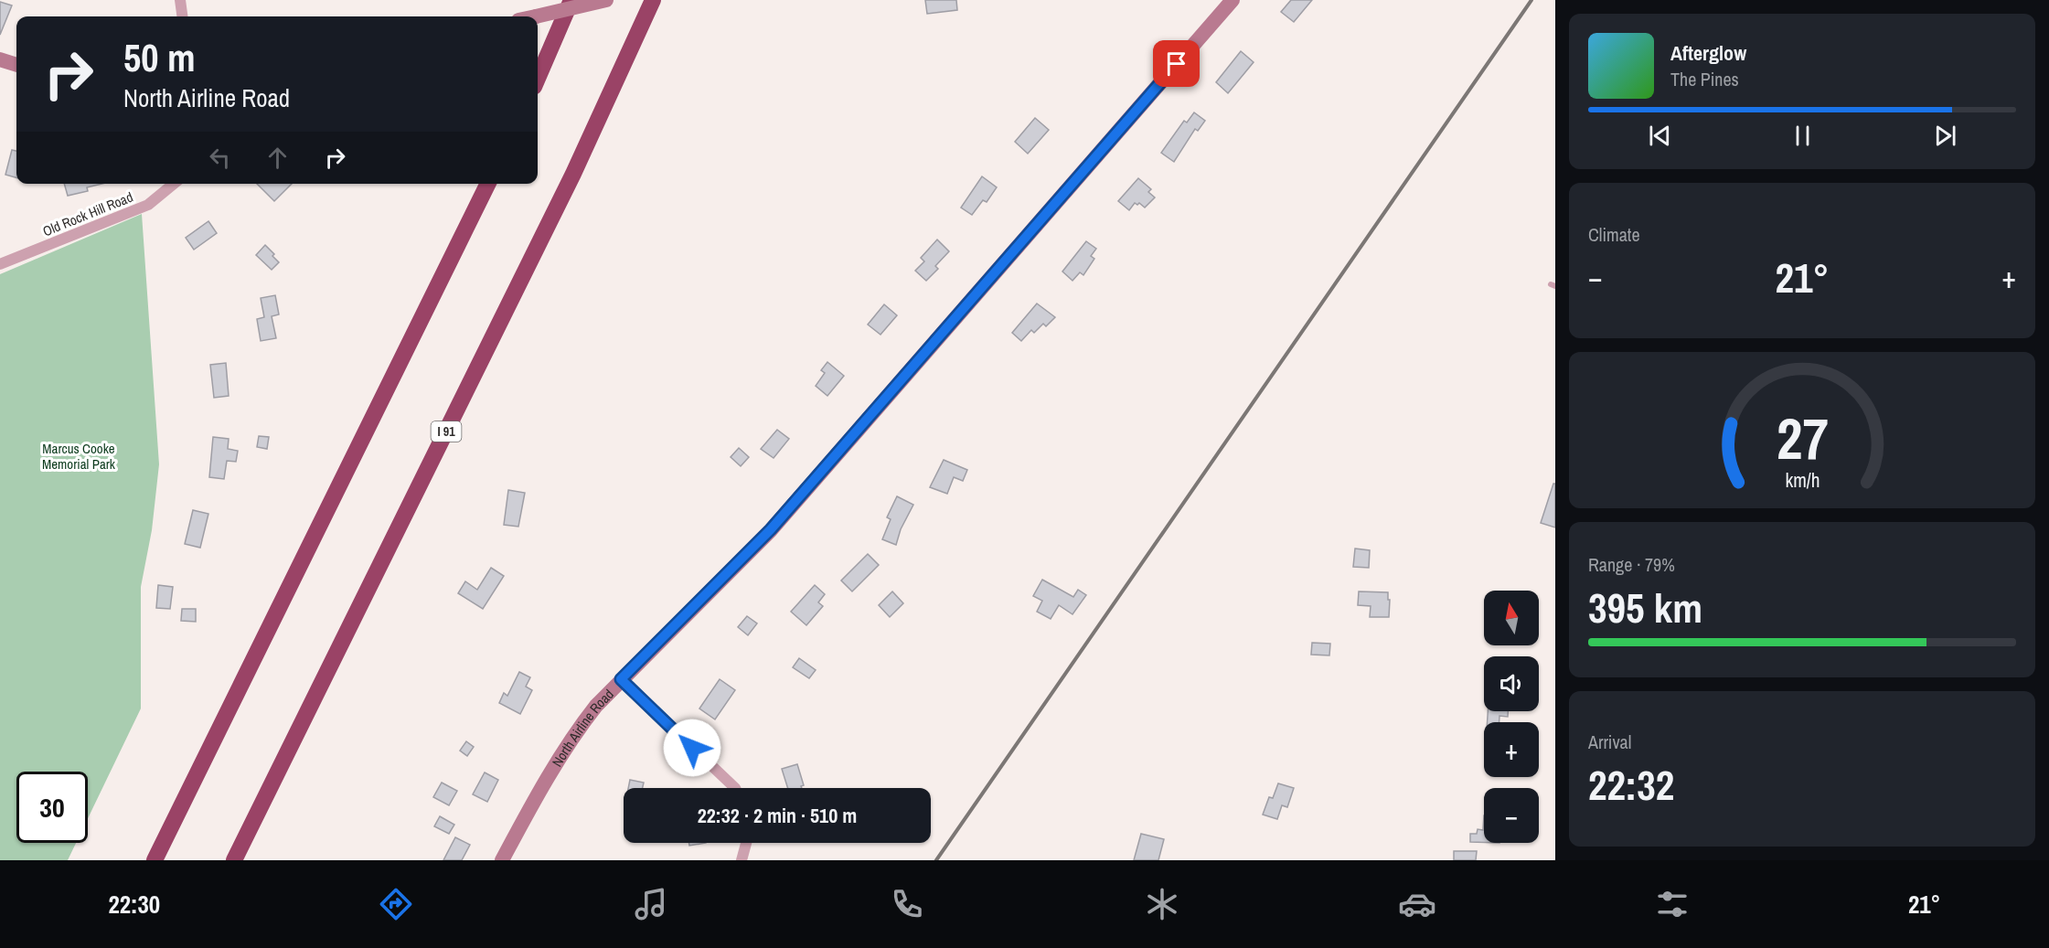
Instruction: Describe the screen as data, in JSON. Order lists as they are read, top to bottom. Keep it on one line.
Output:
{"streets":{"highway":["I 91"],"main road":["North Airline Road"],"street":["Old Rock Hill Road"]},"parks":["Marcus Cooke Memorial Park"],"north":"top","page":{"turn":["50 m","North Airline Road"],"song":["Afterglow","The Pines"],"tile":["Climate",["Range · 79%","395 km"],["Arrival","22:32"]],"heat":["−","21°","+"],"map_buttons":["+","−"],"limit":"30","trip":"22:32 · 2 min · 510 m","tabs":["22:30","21°"],"gauge":["27","km/h"]}}
